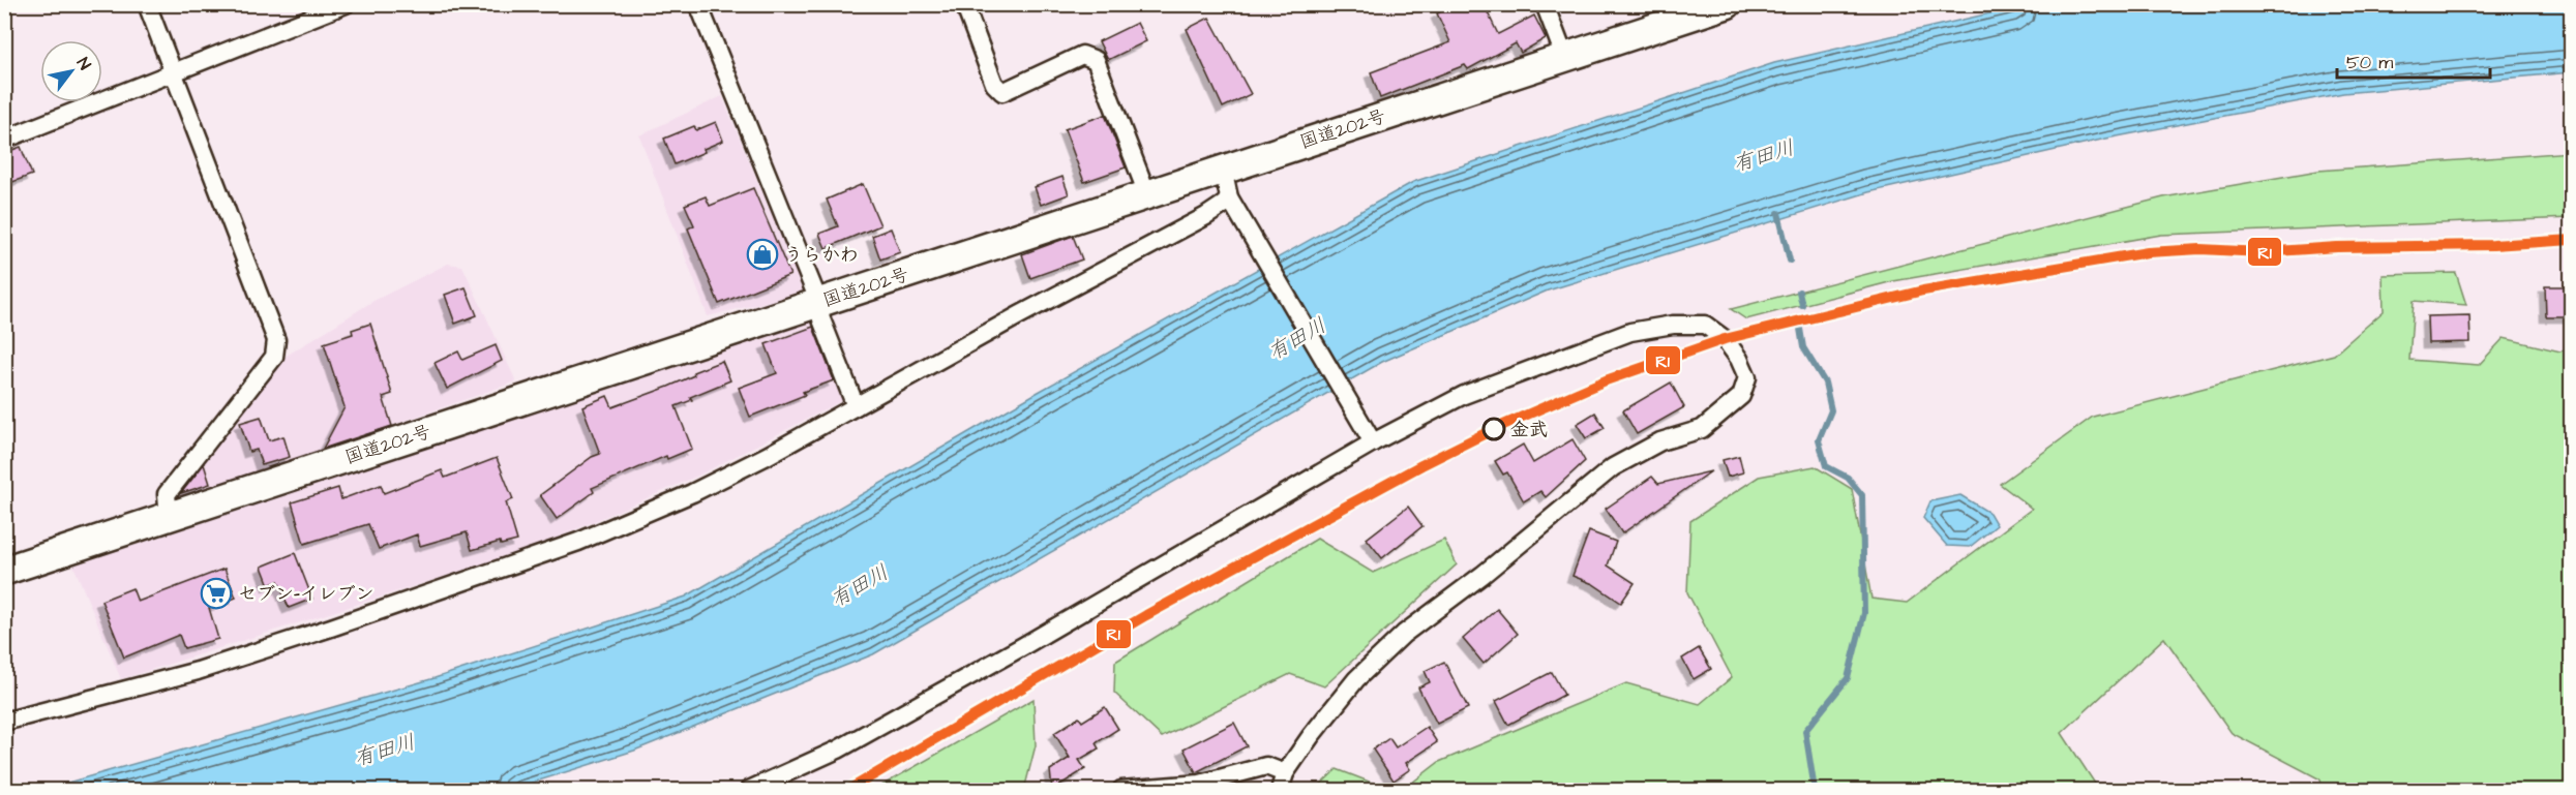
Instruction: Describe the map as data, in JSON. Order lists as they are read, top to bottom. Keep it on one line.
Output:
{"streets":{"highway":["国道202号"]},"water":["有田川"],"places":{"shop":["うらかわ"],"other":["金武"],"supermarket":["セブン-イレブン"]},"lines":["transit line R1"],"scale_bar":"50 m","north":"top right"}
